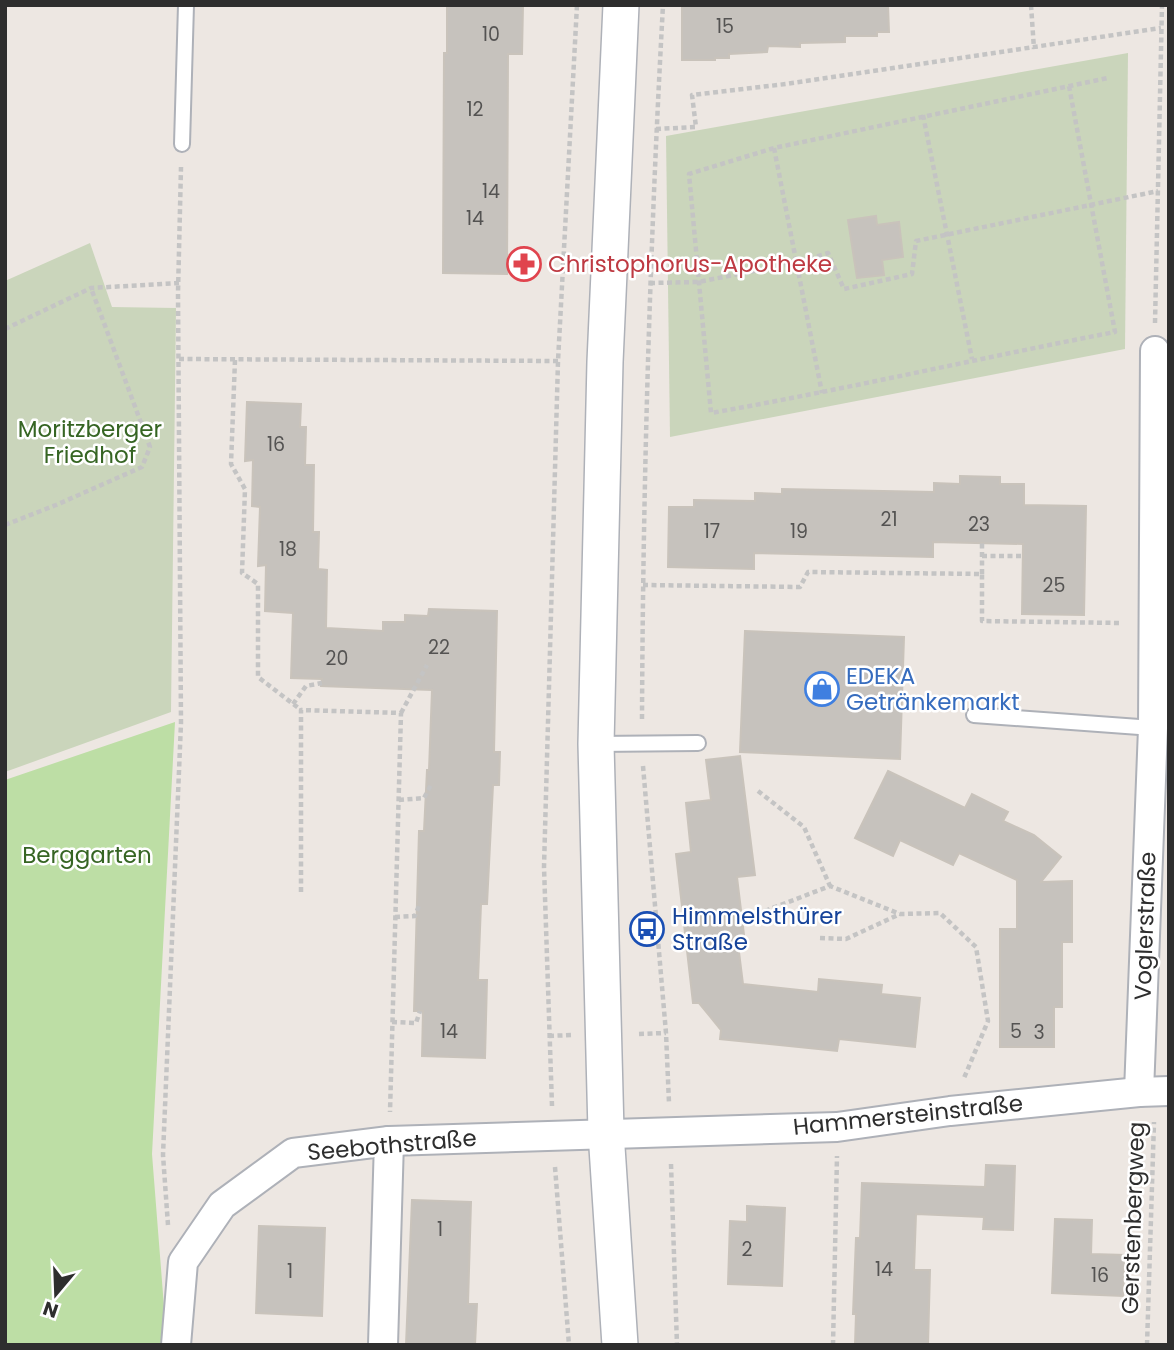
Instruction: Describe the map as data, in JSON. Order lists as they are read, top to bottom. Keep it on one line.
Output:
{"streets":{"street":["Voglerstraße","Hammersteinstraße","Seebothstraße"],"path":["Gerstenbergweg"]},"crossings":[["Voglerstraße","Hammersteinstraße"],["Voglerstraße","Gerstenbergweg"],["Hammersteinstraße","Seebothstraße"],["Hammersteinstraße","Gerstenbergweg"]],"parks":["Moritzberger Friedhof","Berggarten"],"places":{"pharmacy":["Christophorus-Apotheke"],"shop":["EDEKA Getränkemarkt"],"bus stop":["Himmelsthürer Straße"]},"house_numbers":["15","10","12","14","14","16","21","23","17","19","18","25","22","20","14","5","3","1","2","14","1","16"],"north":"bottom"}
